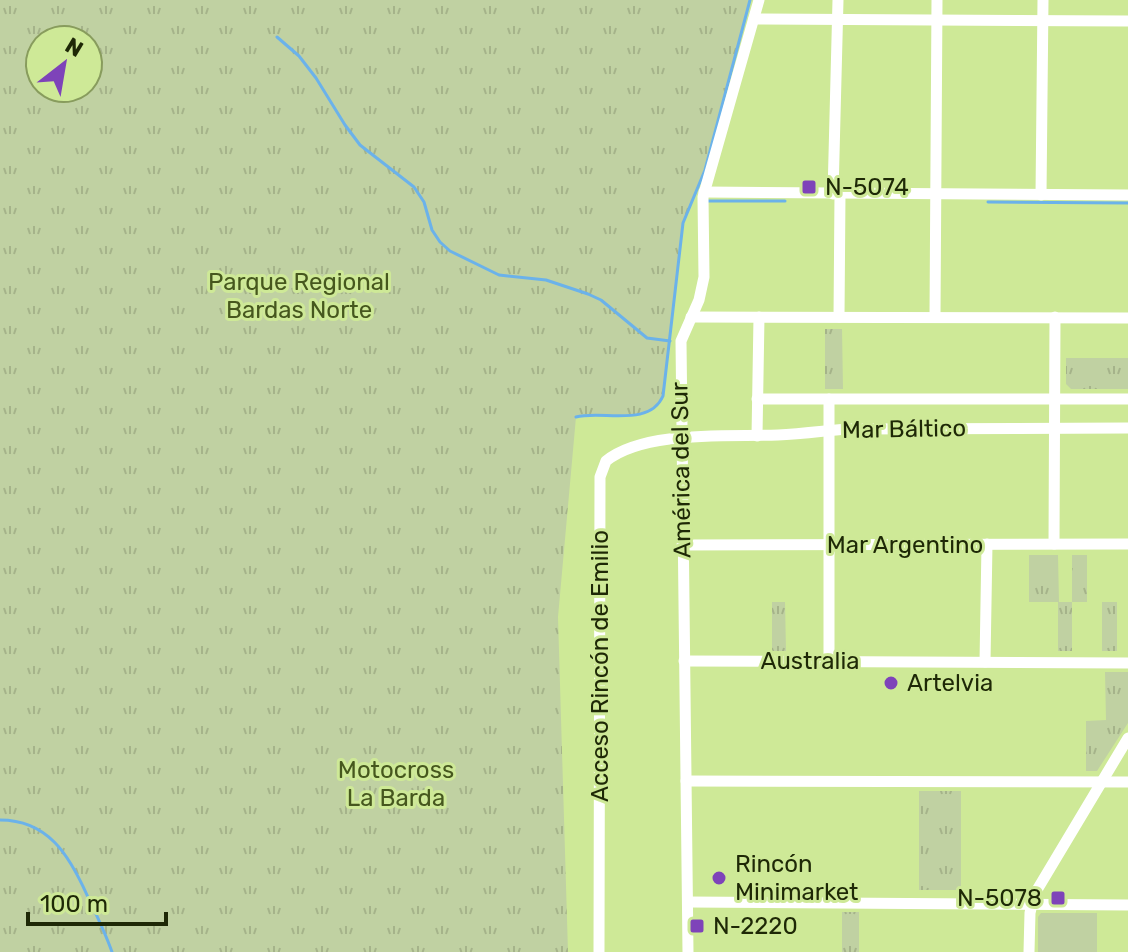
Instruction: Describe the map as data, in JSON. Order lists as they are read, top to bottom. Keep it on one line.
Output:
{"streets":{"street":["Mar Báltico","América del Sur","Mar Argentino","Australia","Acceso Rincón de Emilio"]},"crossings":[["Mar Báltico","América del Sur"],["Mar Báltico","Acceso Rincón de Emilio"],["América del Sur","Mar Argentino"],["América del Sur","Australia"],["América del Sur","Acceso Rincón de Emilio"]],"parks":["Parque Regional Bardas Norte","Motocross La Barda"],"places":{"transit":["N-5074","N-5078","N-2220"],"other":["Artelvia","Rincón Minimarket"]},"scale_bar":"100 m","north":"top right"}
